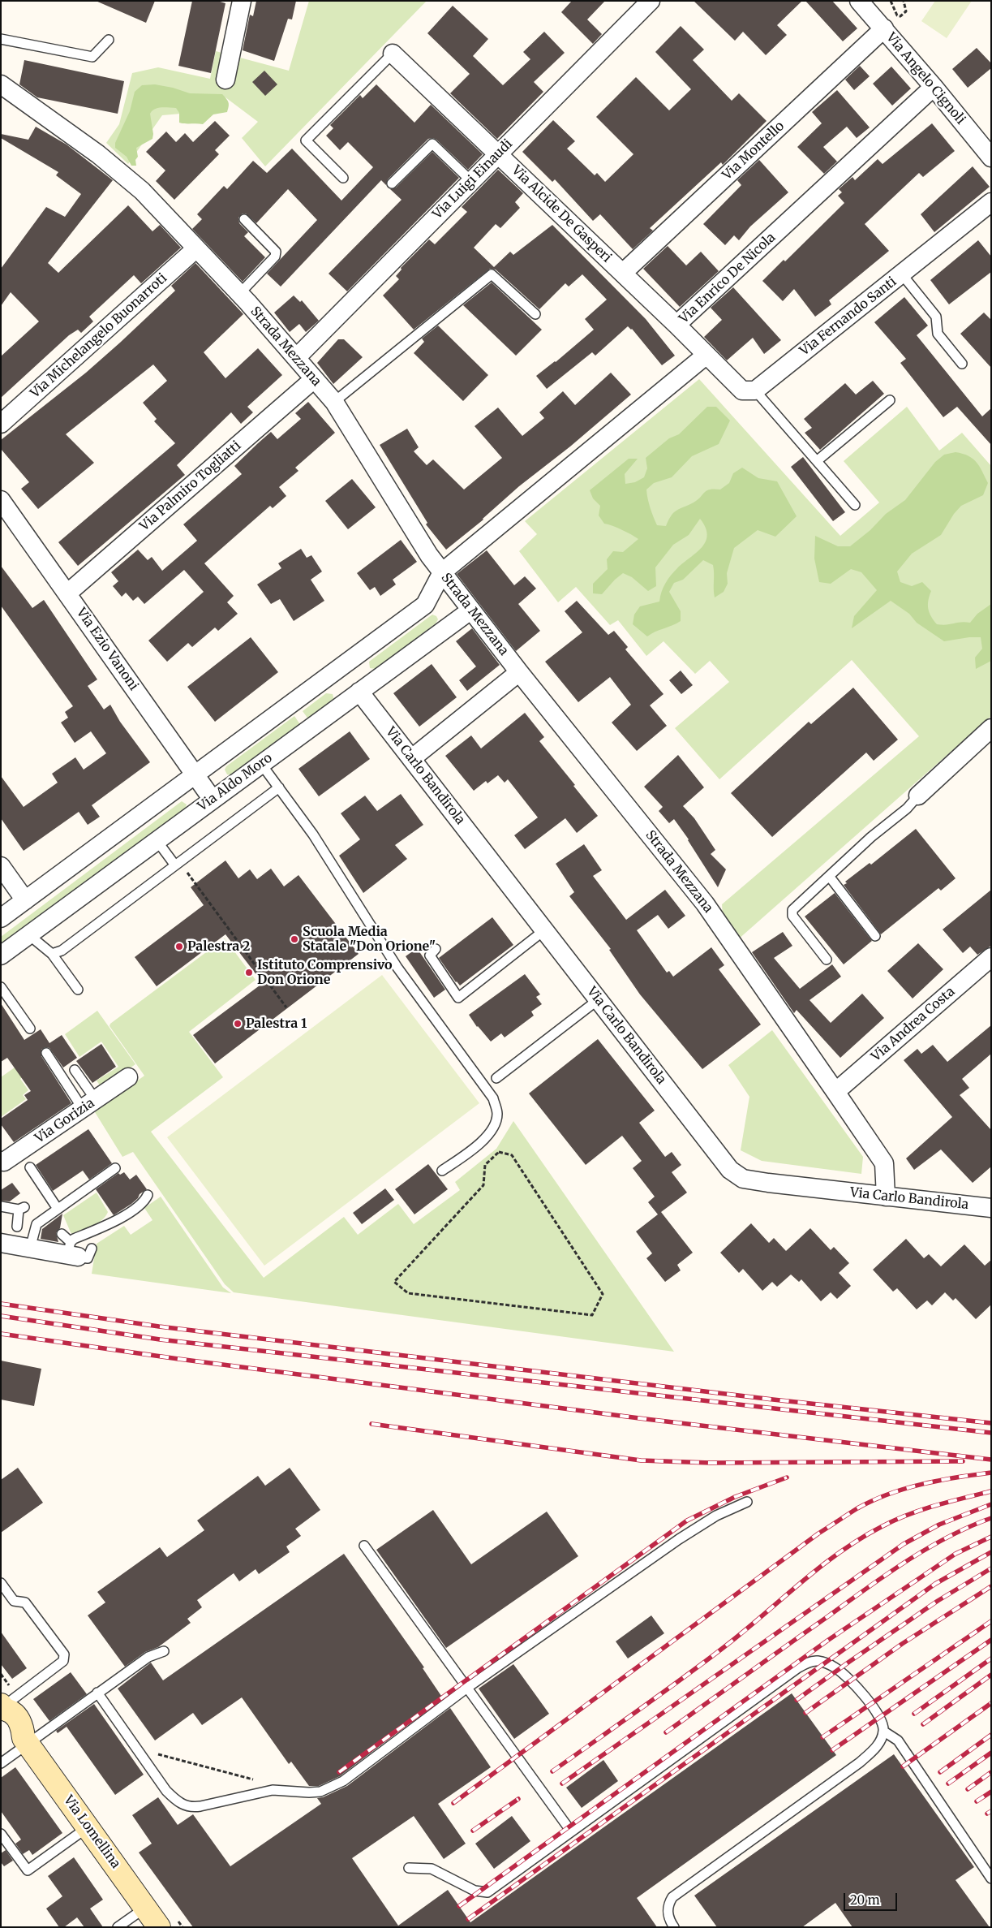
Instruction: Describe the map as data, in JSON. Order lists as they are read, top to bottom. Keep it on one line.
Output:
{"streets":{"main road":["Via Lomellina"],"street":["Via Angelo Cignoli","Via Montello","Via Luigi Einaudi","Via Alcide De Gasperi","Via Enrico De Nicola","Via Fernando Santi","Via Michelangelo Buonarroti","Strada Mezzana","Via Palmiro Togliatti","Via Ezio Vanoni","Via Carlo Bandirola","Via Aldo Moro","Via Andrea Costa","Via Gorizia"]},"crossings":[["Via Angelo Cignoli","Via Montello"],["Via Angelo Cignoli","Via Enrico De Nicola"],["Via Montello","Via Alcide De Gasperi"],["Via Luigi Einaudi","Via Alcide De Gasperi"],["Via Luigi Einaudi","Strada Mezzana"],["Via Alcide De Gasperi","Via Enrico De Nicola"],["Via Michelangelo Buonarroti","Strada Mezzana"],["Strada Mezzana","Via Palmiro Togliatti"],["Strada Mezzana","Via Carlo Bandirola"],["Strada Mezzana","Via Aldo Moro"],["Strada Mezzana","Via Andrea Costa"],["Via Palmiro Togliatti","Via Ezio Vanoni"],["Via Ezio Vanoni","Via Aldo Moro"],["Via Carlo Bandirola","Via Aldo Moro"]],"places":["Scuola Media Statale \"Don Orione\"","Palestra 2","Istituto Comprensivo Don Orione","Palestra 1"],"scale_bar":"20 m"}
